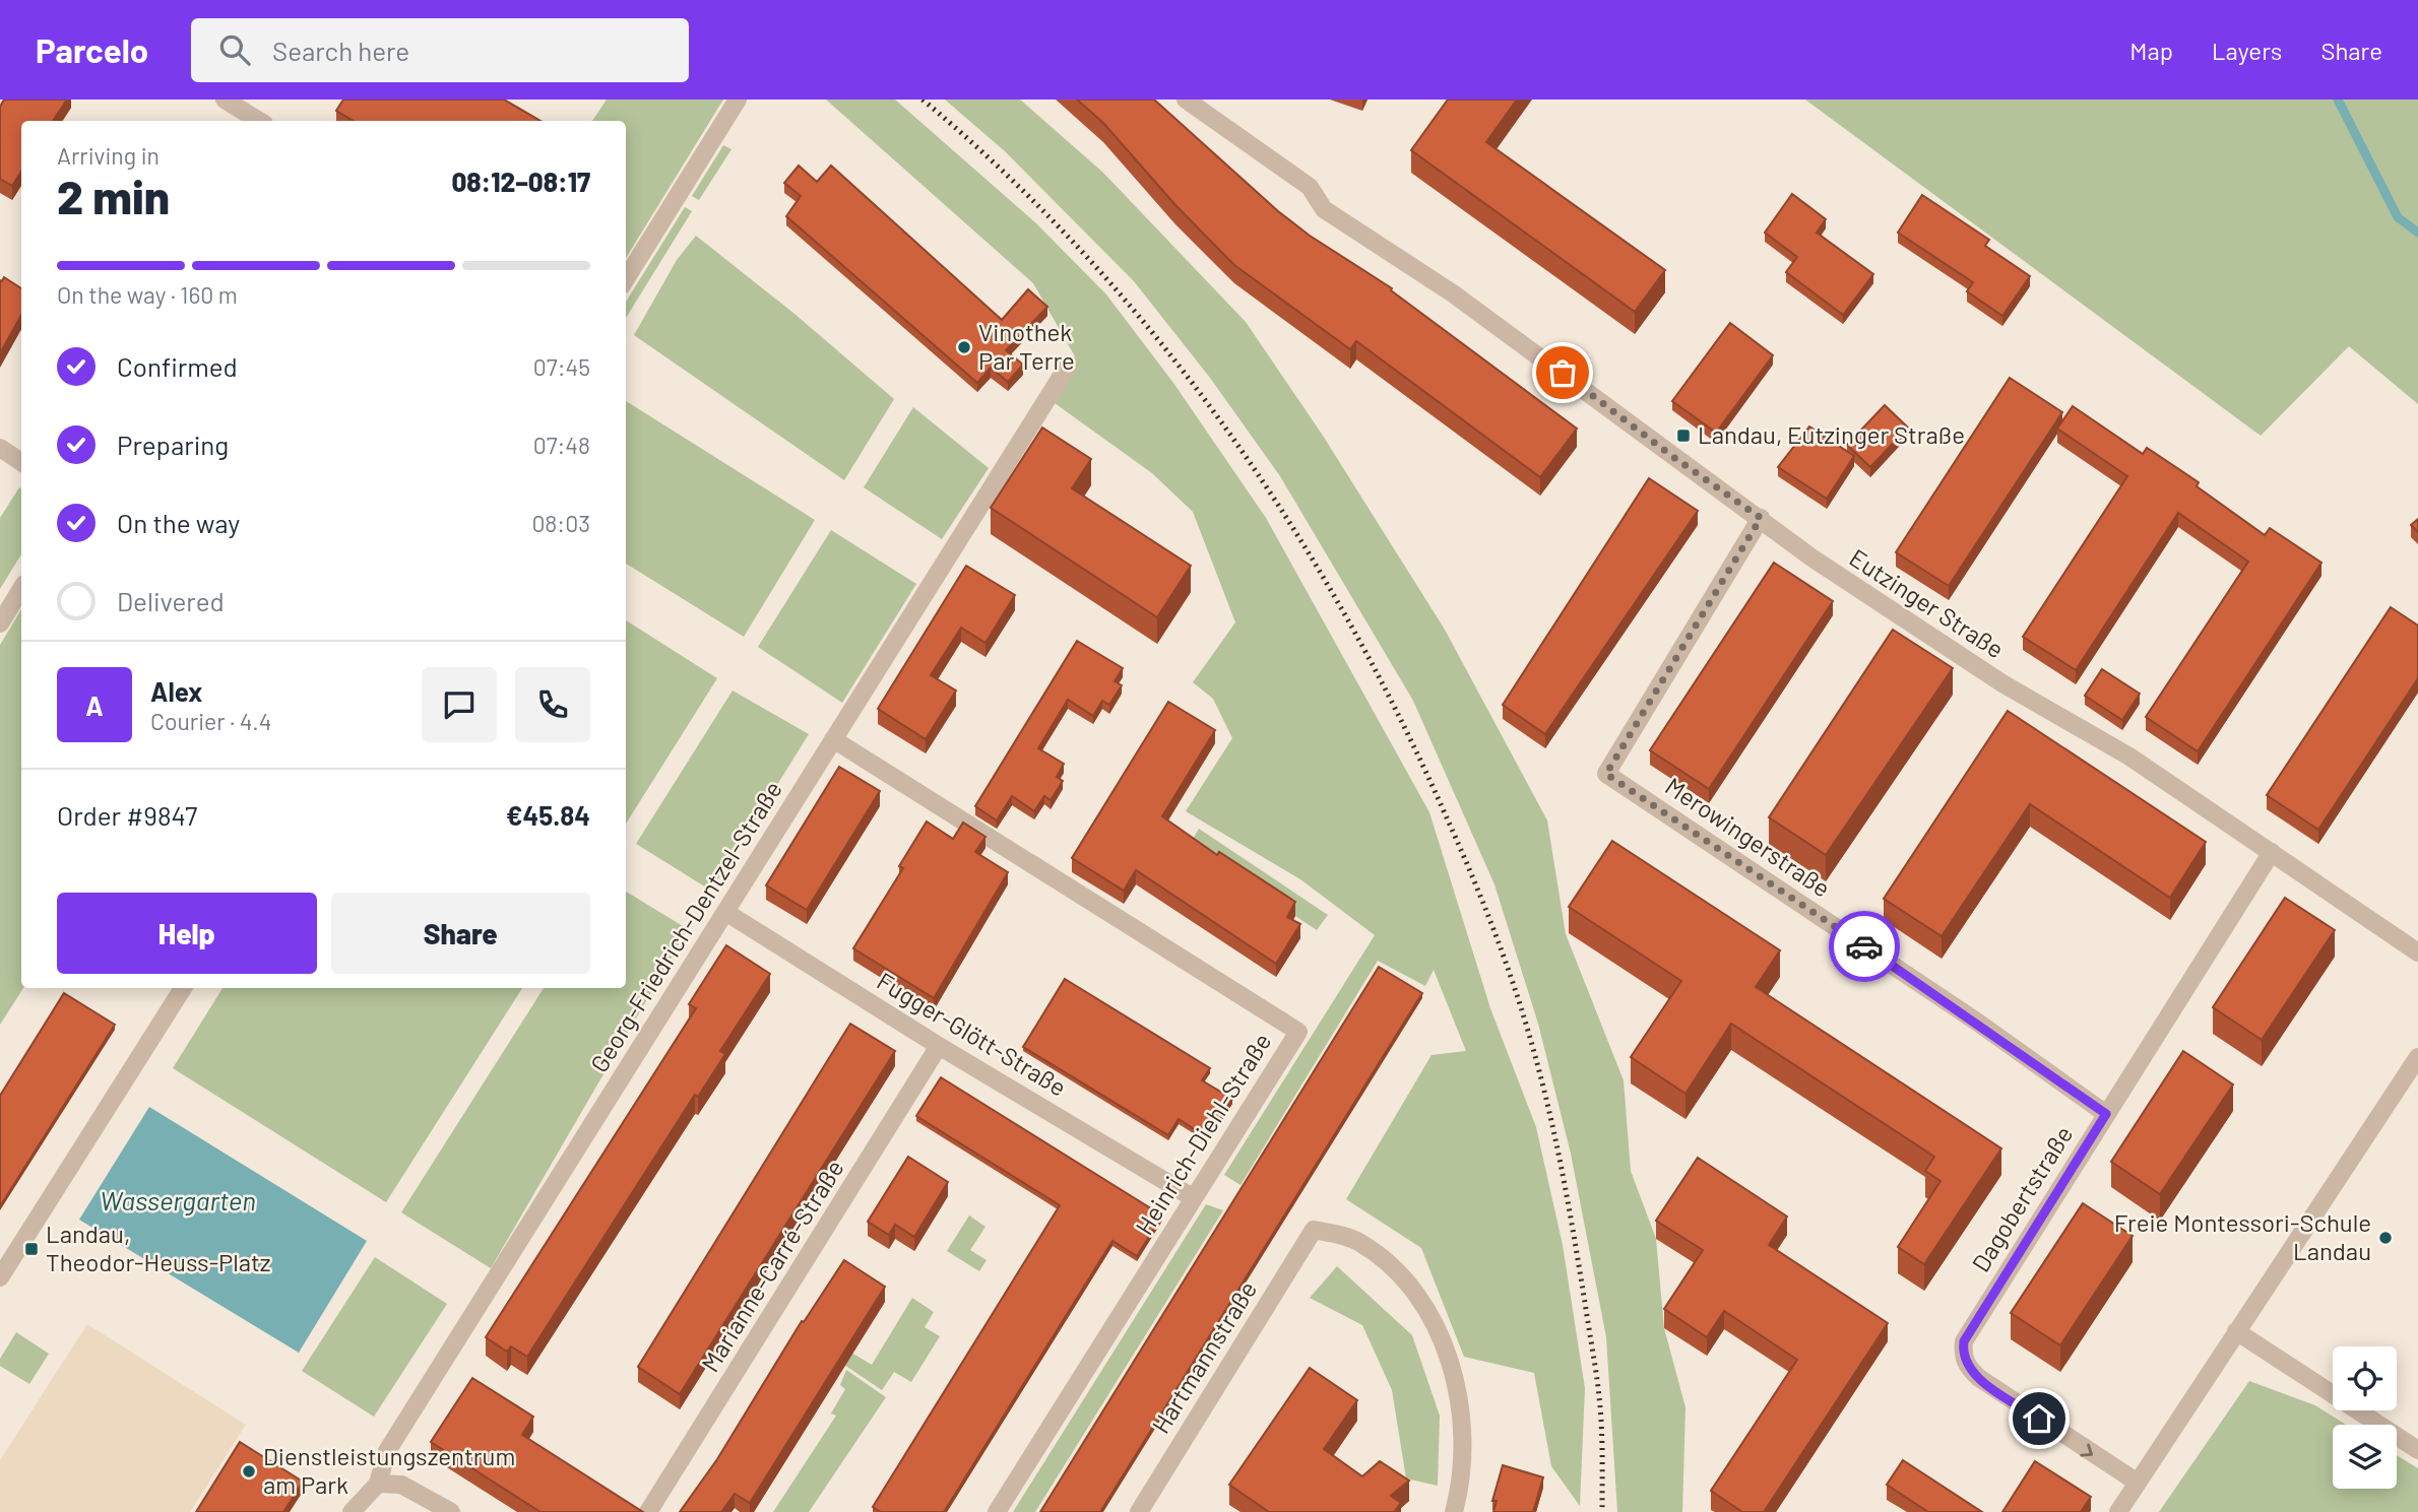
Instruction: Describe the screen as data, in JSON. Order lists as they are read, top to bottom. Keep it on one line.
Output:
{"streets":{"street":["Eutzinger Straße","Merowingerstraße","Georg-Friedrich-Dentzel-Straße","Fugger-Glött-Straße","Heinrich-Diehl-Straße","Dagobertstraße","Marianne-Carré-Straße","Hartmannstraße"]},"crossings":[["Eutzinger Straße","Merowingerstraße"],["Eutzinger Straße","Dagobertstraße"],["Merowingerstraße","Dagobertstraße"],["Georg-Friedrich-Dentzel-Straße","Fugger-Glött-Straße"],["Georg-Friedrich-Dentzel-Straße","Heinrich-Diehl-Straße"],["Fugger-Glött-Straße","Heinrich-Diehl-Straße"],["Fugger-Glött-Straße","Marianne-Carré-Straße"]],"water":["Wassergarten"],"places":{"other":["Vinothek Par Terre","Freie Montessori-Schule Landau","Dienstleistungszentrum am Park"],"transit":["Landau, Eutzinger Straße","Landau, Theodor-Heuss-Platz"]},"page":{"header":"Parcelo","search":"Search here","nav":["Map","Layers","Share"],"heading":["2 min","Arriving in","08:12–08:17"],"panel":["Alex","Courier · 4.4","Order #9847","€45.84"],"bar":"On the way · 160 m","list":[["Confirmed","07:45"],["Preparing","07:48"],["On the way","08:03"],"Delivered"],"round":"A","buttons":["Help","Share"]}}
